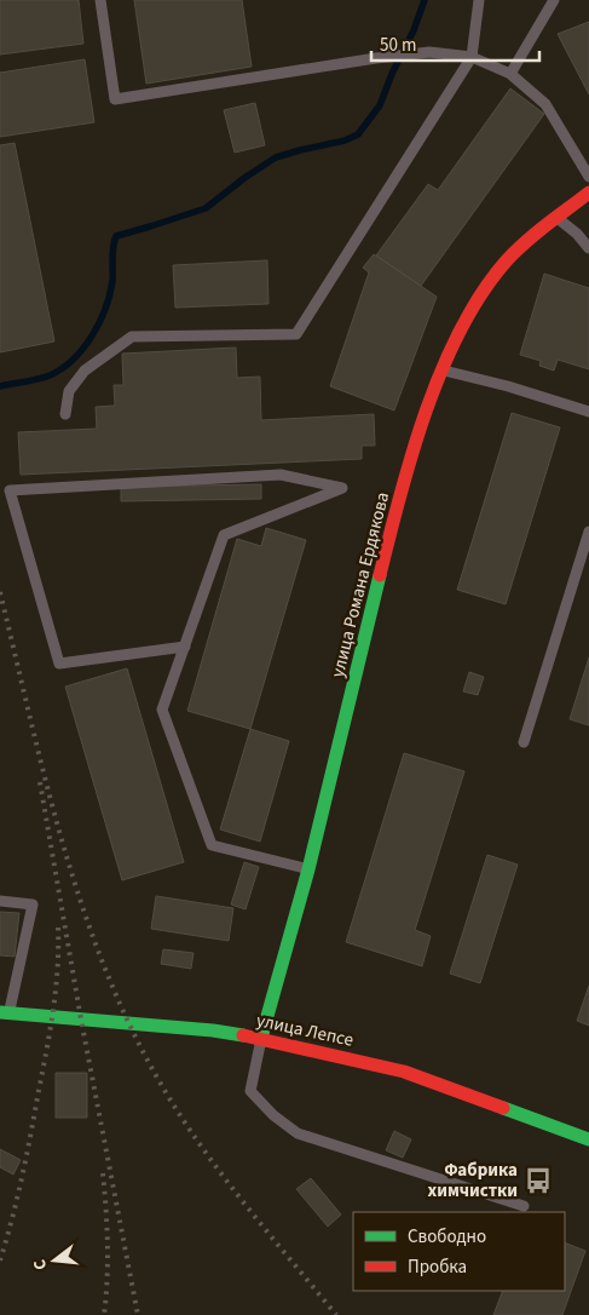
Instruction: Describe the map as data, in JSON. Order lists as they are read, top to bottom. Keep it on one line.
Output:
{"streets":{"street":["улица Романа Ердякова","улица Лепсе"]},"crossings":[["улица Романа Ердякова","улица Лепсе"]],"places":{"bus stop":["Фабрика химчистки"]},"legend":["Свободно","Пробка"],"scale_bar":"50 m","north":"left"}
